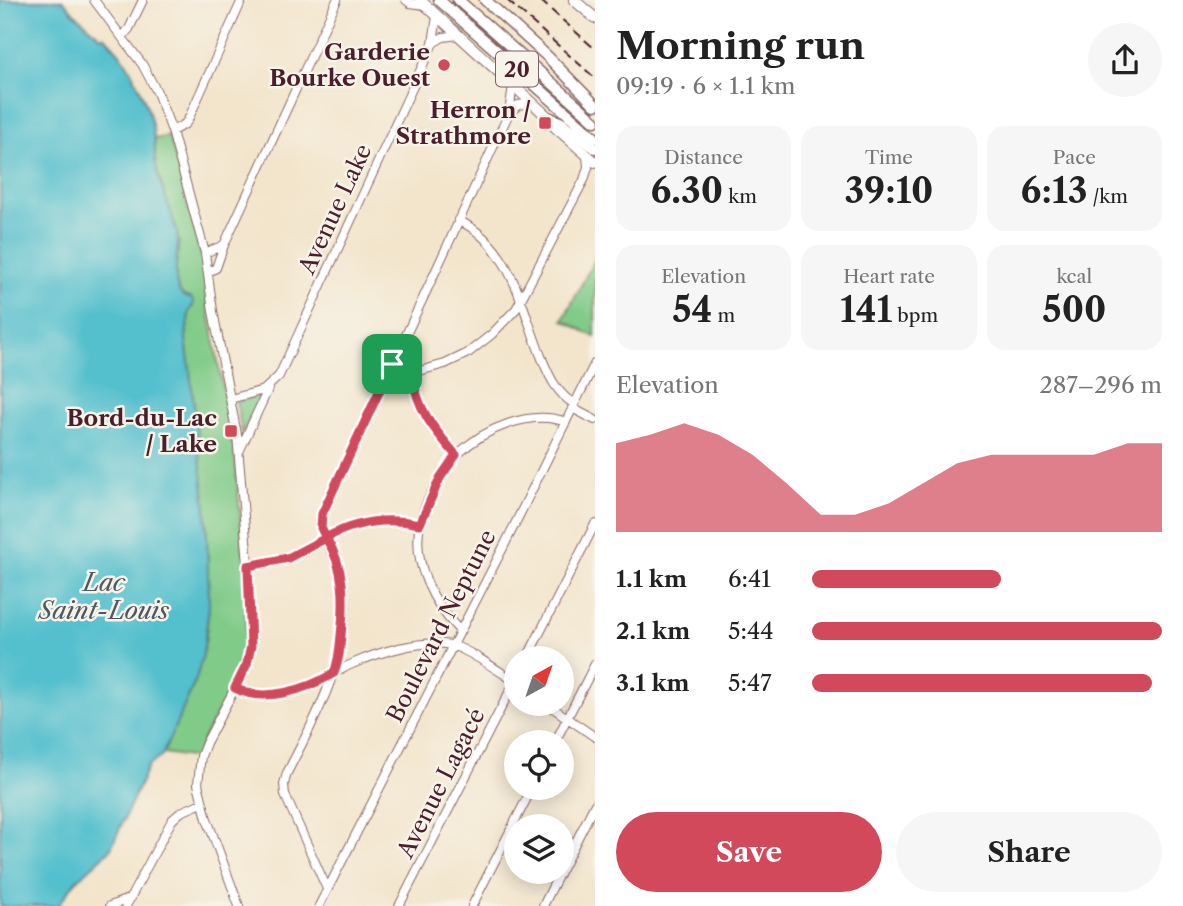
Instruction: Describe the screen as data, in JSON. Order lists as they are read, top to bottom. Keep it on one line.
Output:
{"streets":{"highway":["20"],"street":["Avenue Lake","Boulevard Neptune","Avenue Lagacé"]},"water":["Lac Saint-Louis"],"places":{"other":["Garderie Bourke Ouest"],"transit":["Herron / Strathmore","Bord-du-Lac / Lake"]},"north":"top right","page":{"heading":["Morning run","09:19 · 6 × 1.1 km"],"stats":[["Distance","6.30 km"],["Time","39:10"],["Pace","6:13 /km"],["Elevation","54 m"],["Heart rate","141 bpm"],["kcal","500"]],"chart":["Elevation","287–296 m"],"list":[{"name":"1.1 km","note":"6:41"},{"name":"2.1 km","note":"5:44"},{"name":"3.1 km","note":"5:47"}],"buttons":["Save","Share"]}}
